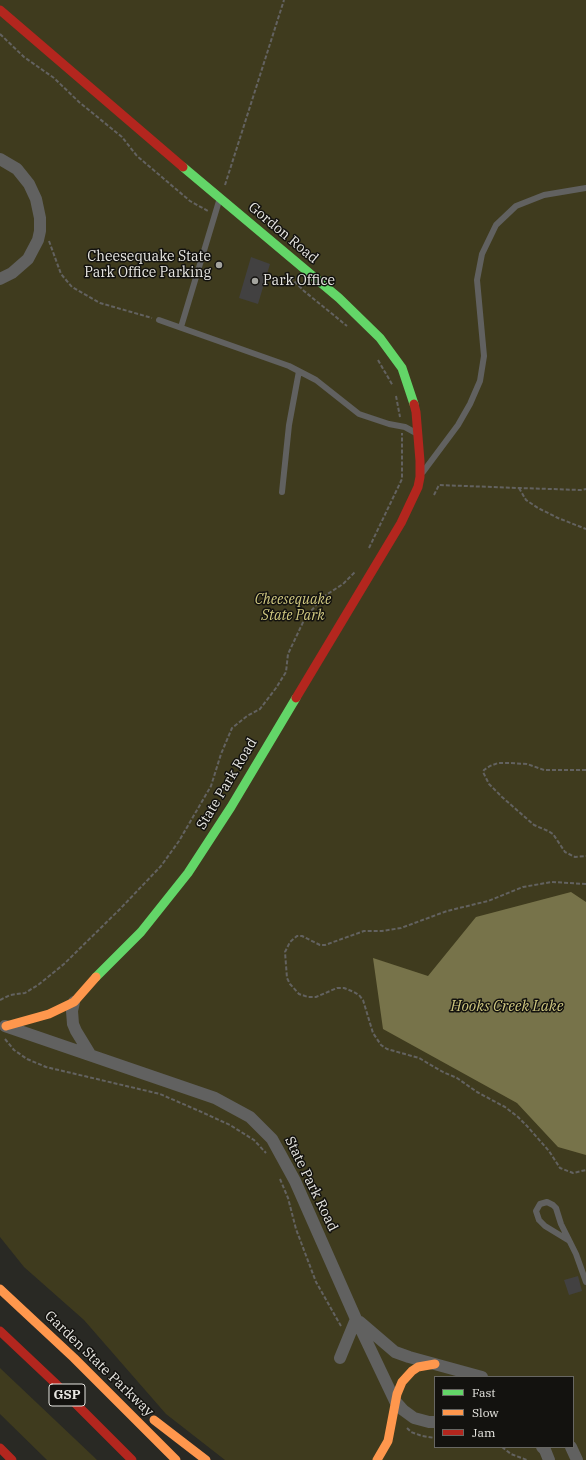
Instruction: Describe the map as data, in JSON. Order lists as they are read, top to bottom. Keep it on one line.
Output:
{"streets":{"main road":["Gordon Road","State Park Road","Garden State Parkway","GSP"]},"crossings":[["Gordon Road","State Park Road"]],"water":["Hooks Creek Lake"],"parks":["Cheesequake State Park"],"places":["Cheesequake State Park Office Parking","Park Office"],"legend":["Fast","Slow","Jam"]}
